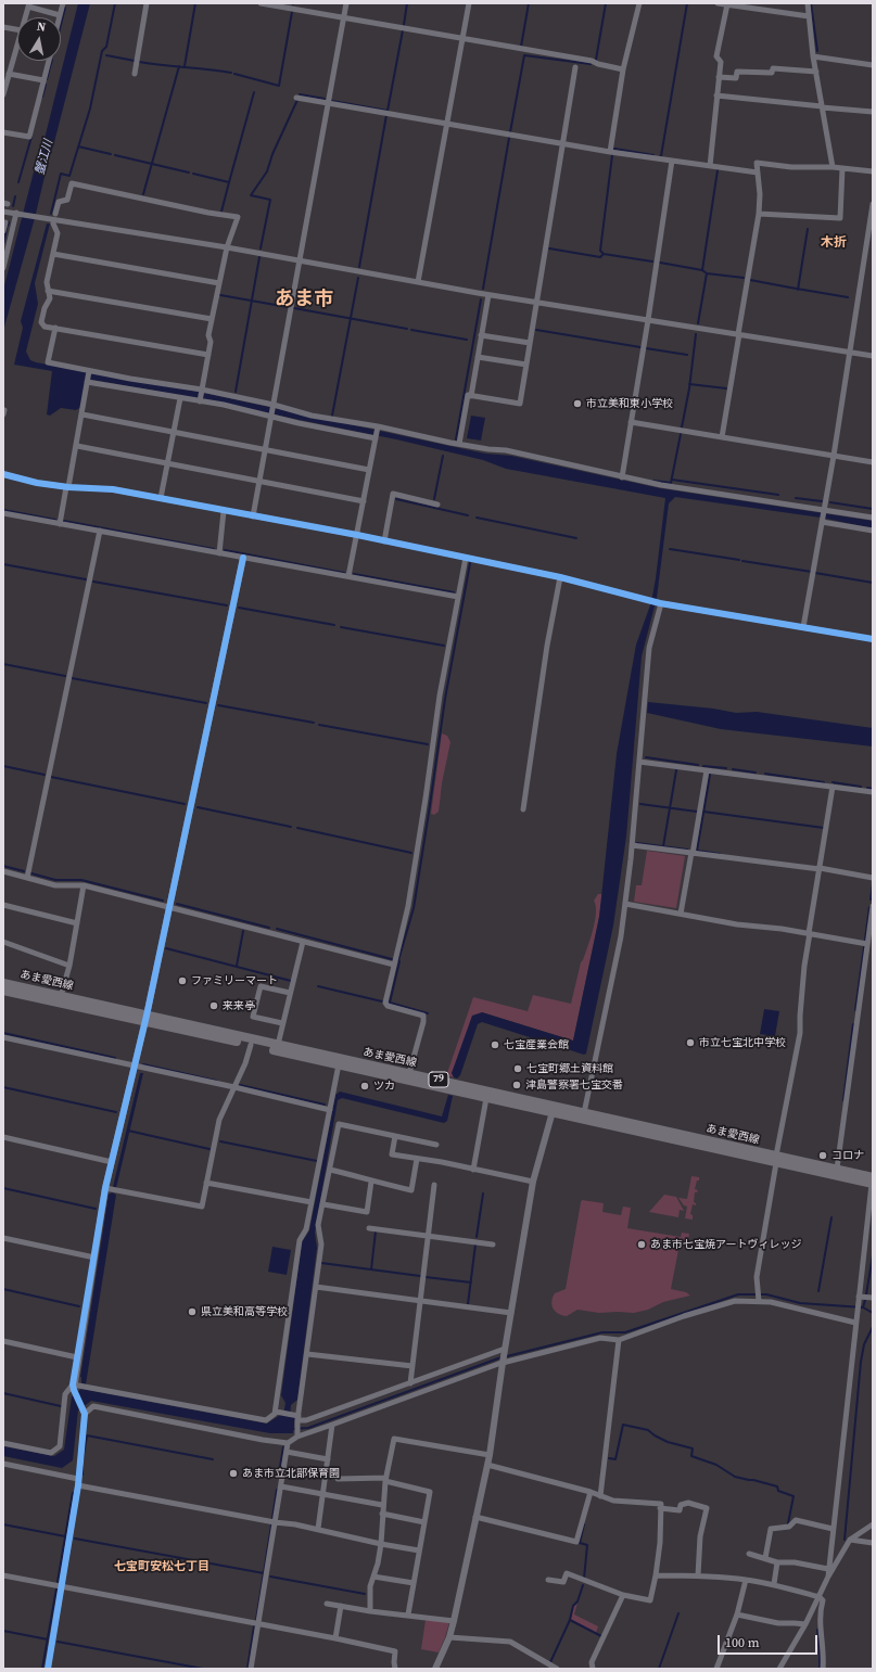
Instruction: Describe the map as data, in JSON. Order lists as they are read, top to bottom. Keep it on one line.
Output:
{"streets":{"main road":["あま愛西線","79"]},"districts":["木折","あま市","七宝町安松七丁目"],"water":["蟹江川"],"places":["市立美和東小学校","ファミリーマート","来来亭","市立七宝北中学校","七宝産業会館","七宝町郷土資料館","津島警察署七宝交番","ツカ","コロナ","あま市七宝焼アートヴィレッジ","県立美和高等学校","あま市立北部保育園"],"scale_bar":"100 m","north":"top"}
